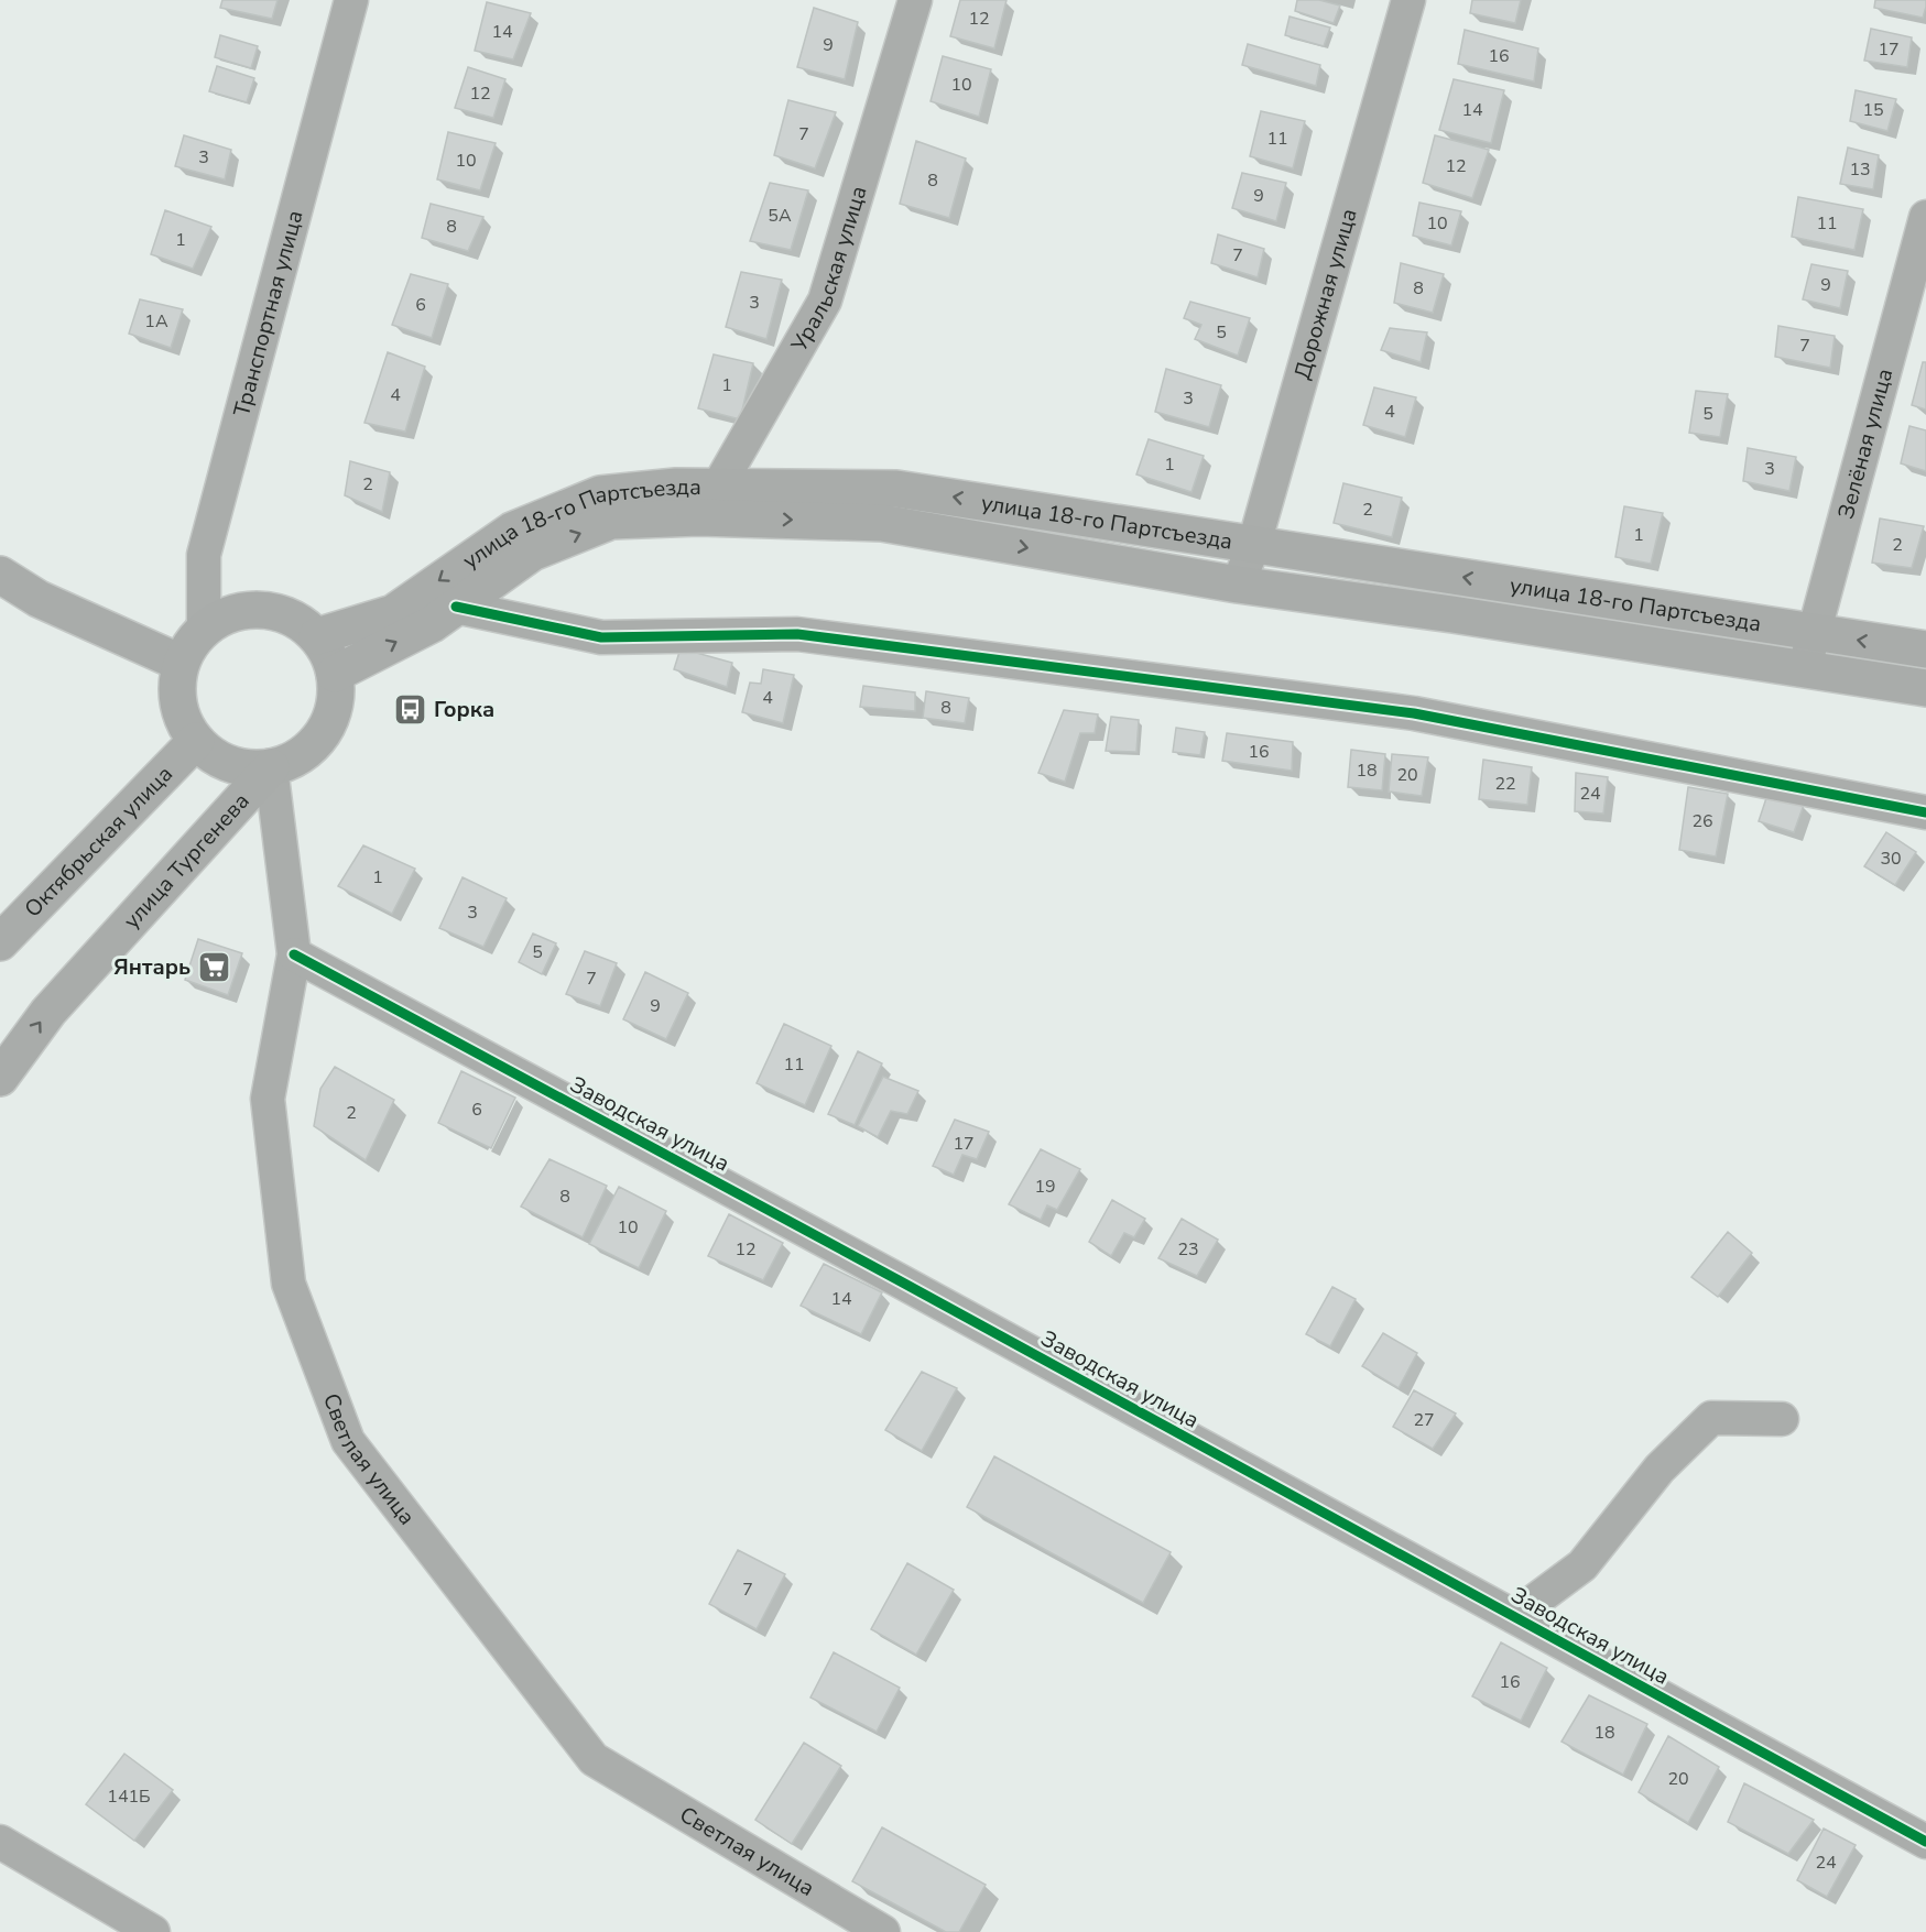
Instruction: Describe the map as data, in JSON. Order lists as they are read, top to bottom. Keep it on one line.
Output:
{"streets":{"main road":["улица 18-го Партсъезда","Октябрьская улица","улица Тургенева"],"street":["Уральская улица","Дорожная улица","Транспортная улица","Зелёная улица","Заводская улица","Светлая улица"]},"crossings":[["Уральская улица","улица 18-го Партсъезда"],["Дорожная улица","улица 18-го Партсъезда"],["Транспортная улица","улица 18-го Партсъезда"],["Транспортная улица","Октябрьская улица"],["Транспортная улица","улица Тургенева"],["Транспортная улица","Светлая улица"],["Зелёная улица","улица 18-го Партсъезда"],["улица 18-го Партсъезда","Октябрьская улица"],["улица 18-го Партсъезда","улица Тургенева"],["улица 18-го Партсъезда","Светлая улица"],["Октябрьская улица","улица Тургенева"],["Октябрьская улица","Светлая улица"],["улица Тургенева","Светлая улица"],["Заводская улица","Светлая улица"]],"one_way":["улица Тургенева"],"places":{"bus stop":["Горка"],"supermarket":["Янтарь"]},"house_numbers":["12","14","9","17","16","10","12","14","15","7","11","3","10","12","13","8","9","5А","10","11","8","1","7","9","8","3","6","1А","5","7","1","4","3","4","5","1","3","2","2","1","2","4","8","16","18","20","22","24","26","30","1","3","5","7","9","11","6","2","17","19","8","10","12","23","14","27","7","16","18","20","141Б","24"]}
